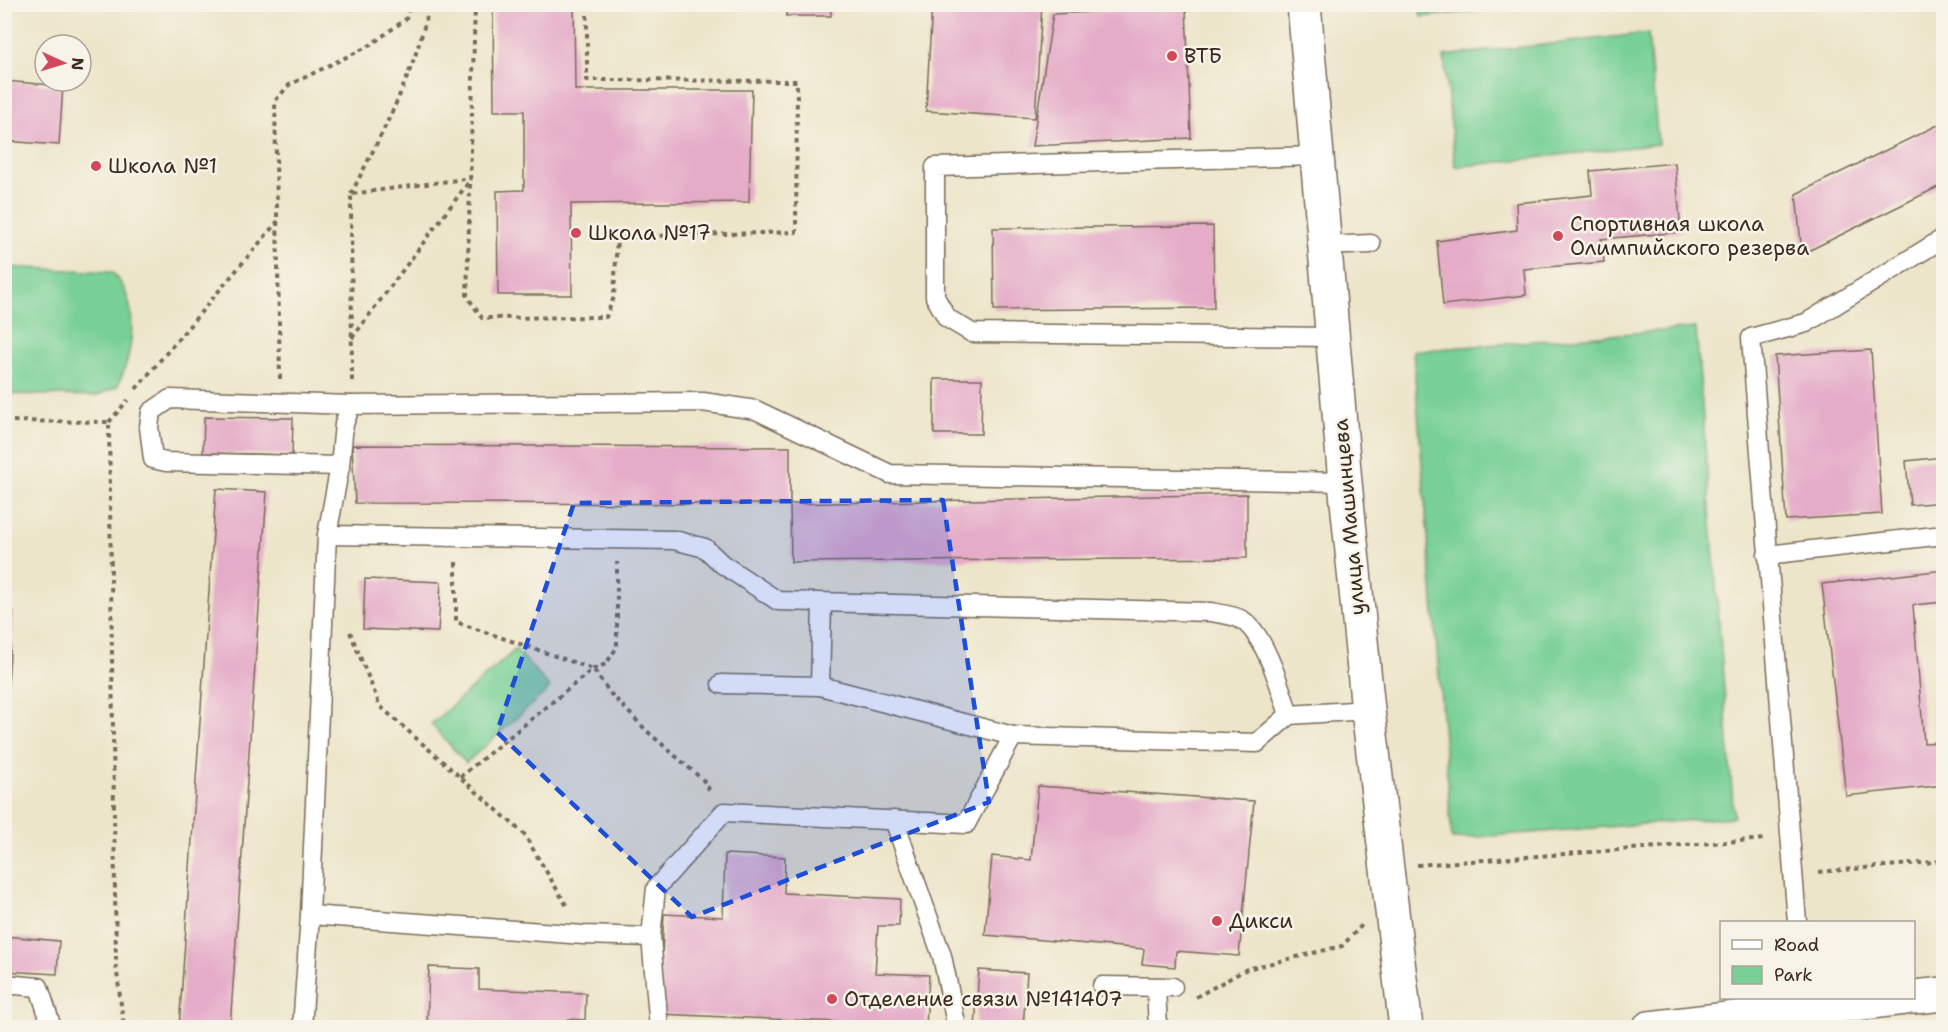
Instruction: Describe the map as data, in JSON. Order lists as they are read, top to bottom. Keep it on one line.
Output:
{"streets":{"street":["улица Машинцева"]},"places":["ВТБ","Школа №1","Школа №17","Спортивная школа Олимпийского резерва","Дикси","Отделение связи №141407"],"legend":["Road","Park"],"north":"right"}
